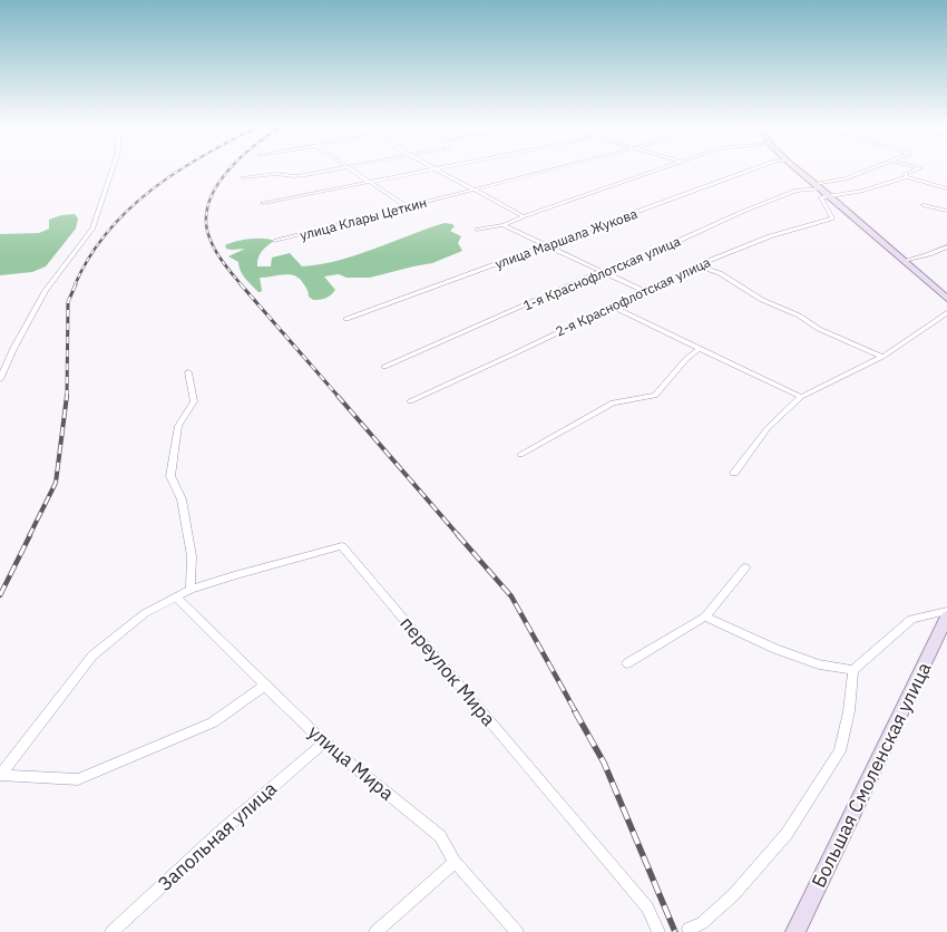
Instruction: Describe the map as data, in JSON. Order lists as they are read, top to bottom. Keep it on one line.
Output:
{"streets":{"main road":["Большая Смоленская улица"],"street":["улица Клары Цеткин","улица Маршала Жукова","1-я Краснофлотская улица","2-я Краснофлотская улица","переулок Мира","улица Мира","Запольная улица"]},"crossings":[["переулок Мира","улица Мира"],["улица Мира","Запольная улица"]]}
